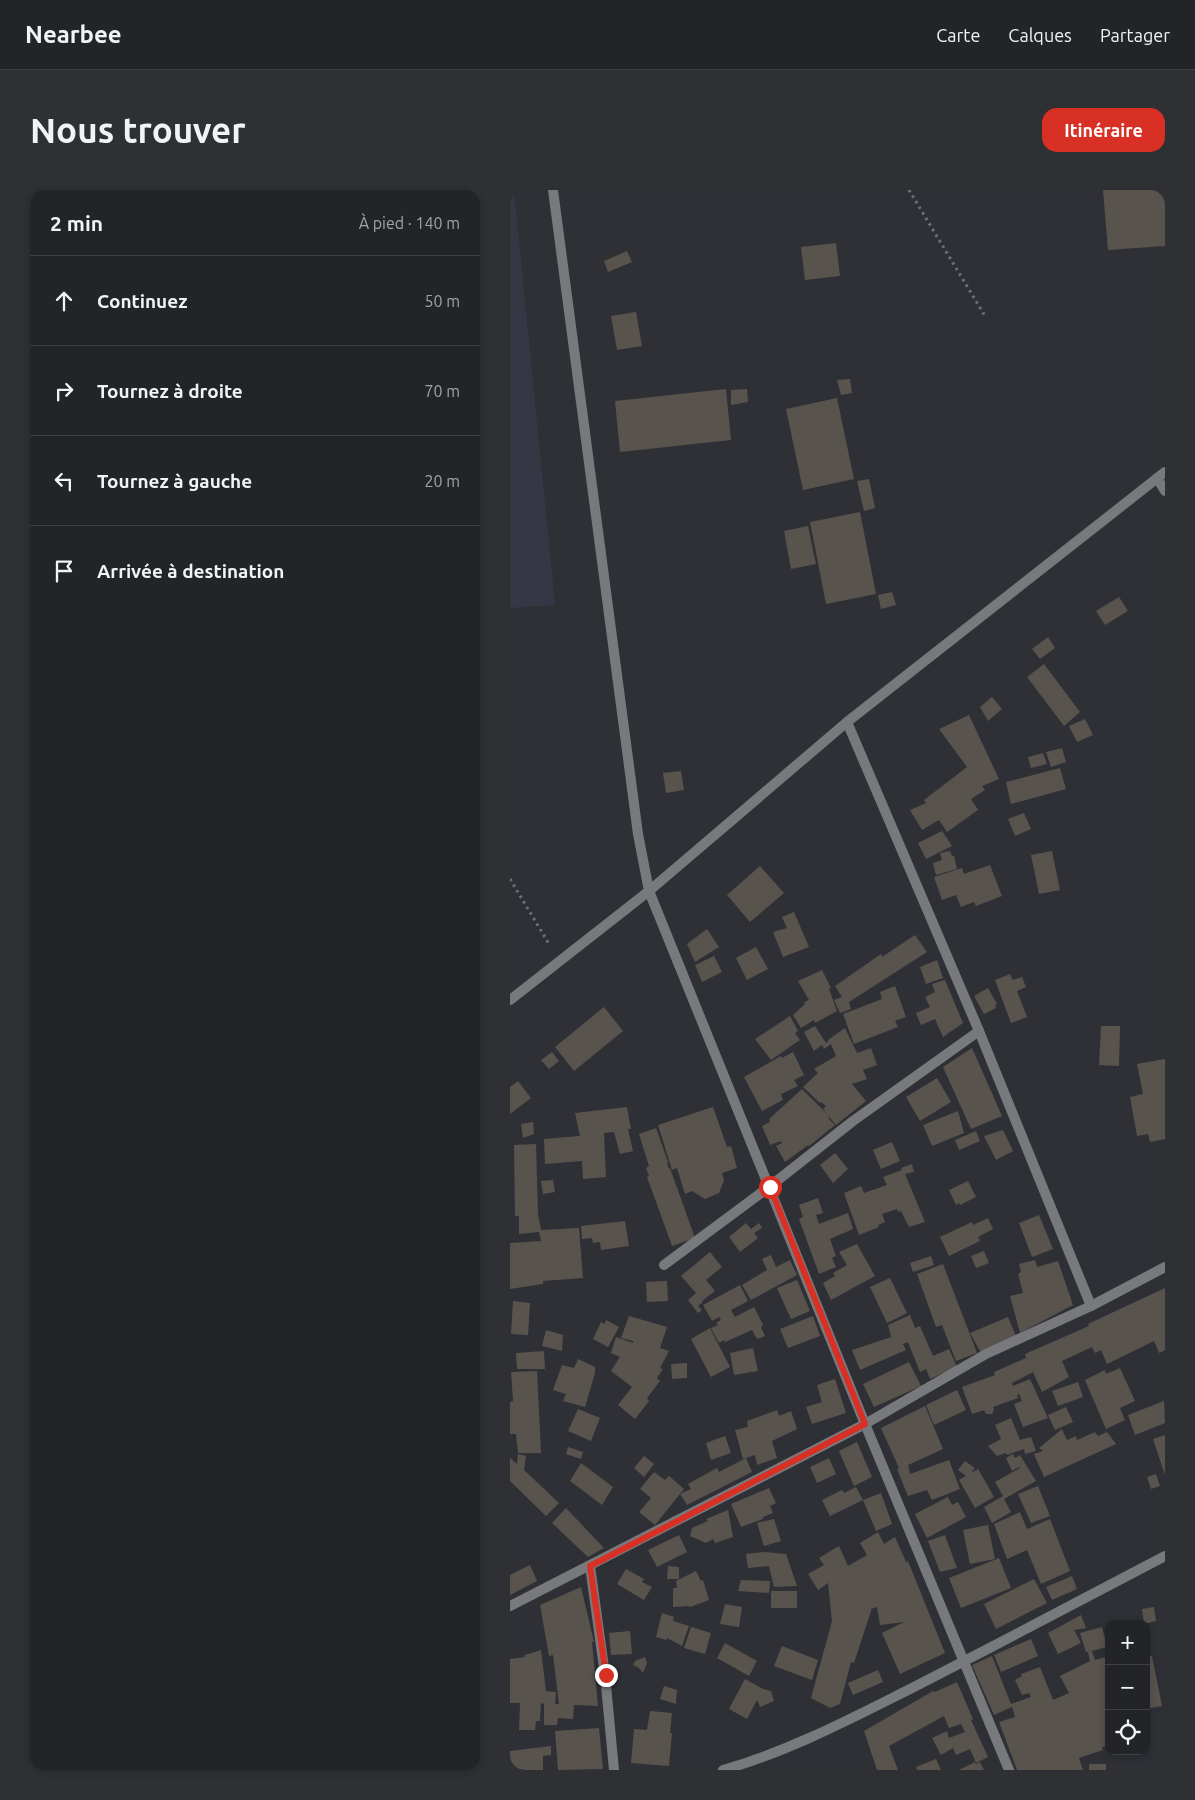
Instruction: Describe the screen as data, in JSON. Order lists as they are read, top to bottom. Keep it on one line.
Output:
{"page":{"header":"Nearbee","nav":["Carte","Calques","Partager"],"buttons":"Itinéraire","title":"Nous trouver","heading":["2 min","À pied · 140 m"],"list":[["Continuez","50 m"],["Tournez à droite","70 m"],["Tournez à gauche","20 m"],"Arrivée à destination"],"map_buttons":["+","−"]}}
